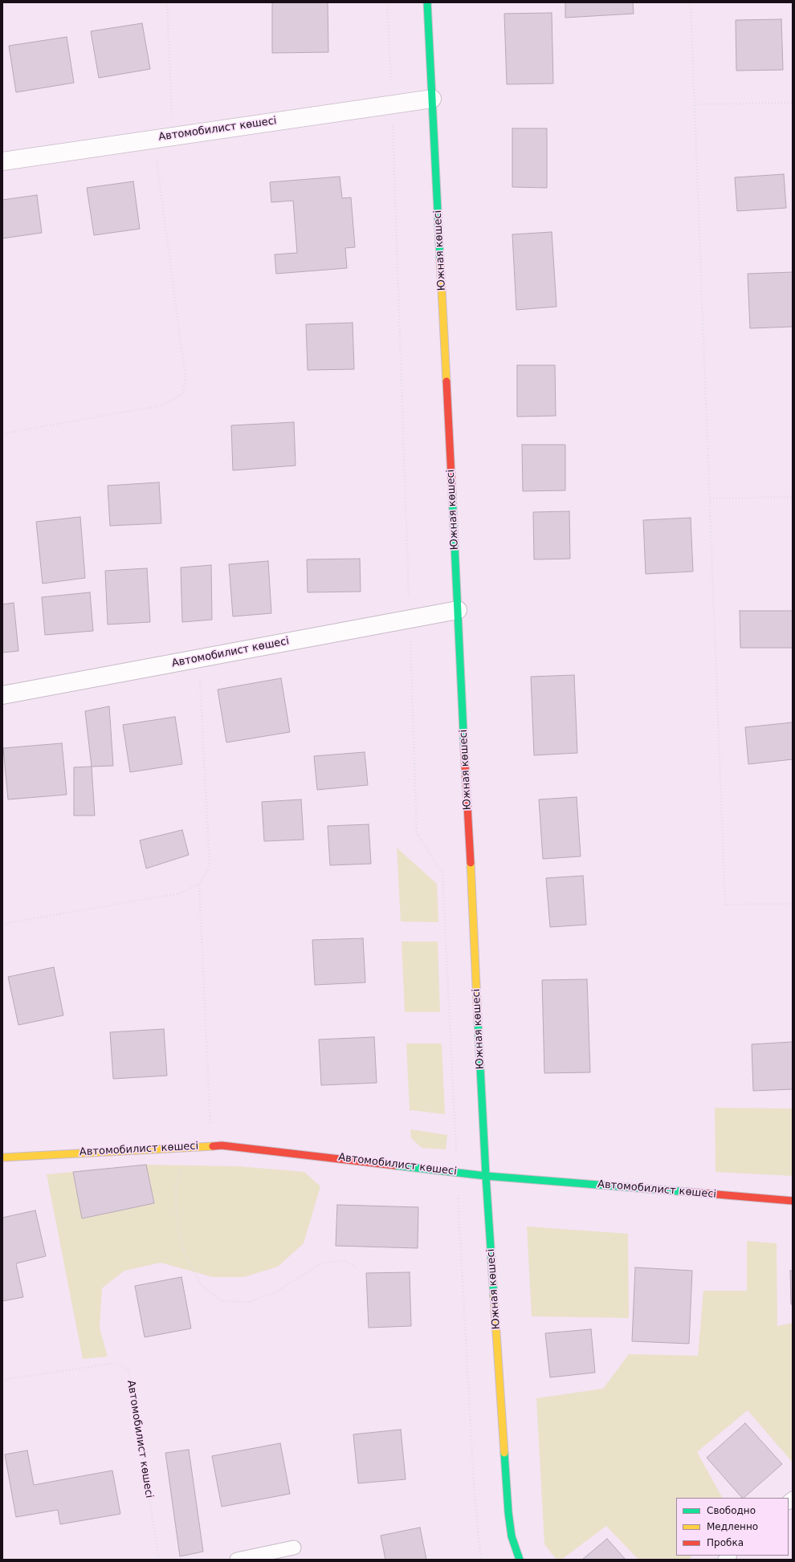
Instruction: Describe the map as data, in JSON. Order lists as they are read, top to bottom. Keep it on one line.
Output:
{"streets":{"street":["Автомобилист көшесі","Южная көшесі"]},"crossings":[["Автомобилист көшесі","Южная көшесі"]],"legend":["Свободно","Медленно","Пробка"]}
